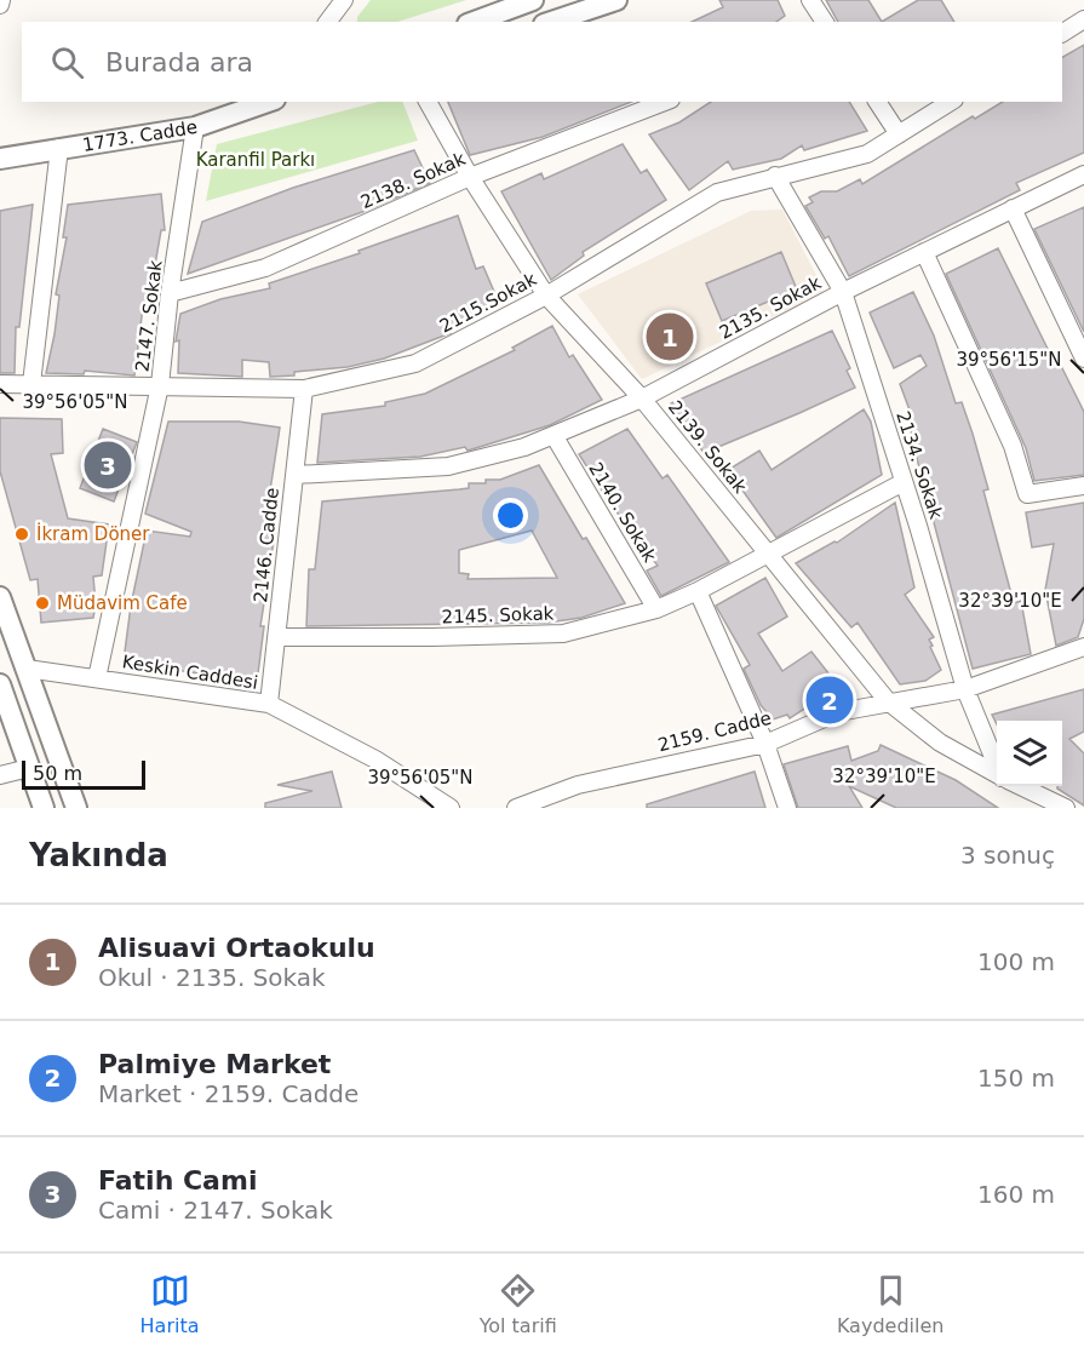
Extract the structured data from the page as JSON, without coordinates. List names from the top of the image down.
{
  "streets": {
    "street": [
      "1773. Cadde",
      "2138. Sokak",
      "2115.Sokak",
      "2135. Sokak",
      "2147. Sokak",
      "2139. Sokak",
      "2134. Sokak",
      "2140. Sokak",
      "2146. Cadde",
      "2145. Sokak",
      "Keskin Caddesi",
      "2159. Cadde"
    ]
  },
  "crossings": [
    ["1773. Cadde", "2147. Sokak"],
    ["2138. Sokak", "2147. Sokak"],
    ["2138. Sokak", "2139. Sokak"],
    ["2115.Sokak", "2147. Sokak"],
    ["2115.Sokak", "2139. Sokak"],
    ["2115.Sokak", "2134. Sokak"],
    ["2115.Sokak", "2146. Cadde"],
    ["2135. Sokak", "2139. Sokak"],
    ["2135. Sokak", "2134. Sokak"],
    ["2135. Sokak", "2140. Sokak"],
    ["2135. Sokak", "2146. Cadde"],
    ["2147. Sokak", "Keskin Caddesi"],
    ["2139. Sokak", "2145. Sokak"],
    ["2139. Sokak", "2159. Cadde"],
    ["2134. Sokak", "2145. Sokak"],
    ["2134. Sokak", "2159. Cadde"],
    ["2140. Sokak", "2145. Sokak"],
    ["2146. Cadde", "2145. Sokak"],
    ["2146. Cadde", "Keskin Caddesi"]
  ],
  "parks": ["Karanfil Parkı"],
  "places": ["İkram Döner", "Müdavim Cafe"],
  "scale_bar": "50 m",
  "page": {
    "search": "Burada ara",
    "pins": ["1", "3", "2"],
    "scale": "50 m",
    "heading": ["Yakında", "3 sonuç"],
    "list": [
      {
        "mark": "1",
        "name": "Alisuavi Ortaokulu",
        "note": "Okul · 2135. Sokak",
        "value": "100 m"
      },
      {
        "mark": "2",
        "name": "Palmiye Market",
        "note": "Market · 2159. Cadde",
        "value": "150 m"
      },
      {
        "mark": "3",
        "name": "Fatih Cami",
        "note": "Cami · 2147. Sokak",
        "value": "160 m"
      }
    ],
    "nav": ["Harita", "Yol tarifi", "Kaydedilen"]
  },
  "coordinates": ["39°56'15\"N", "39°56'05\"N", "32°39'10\"E"]
}
